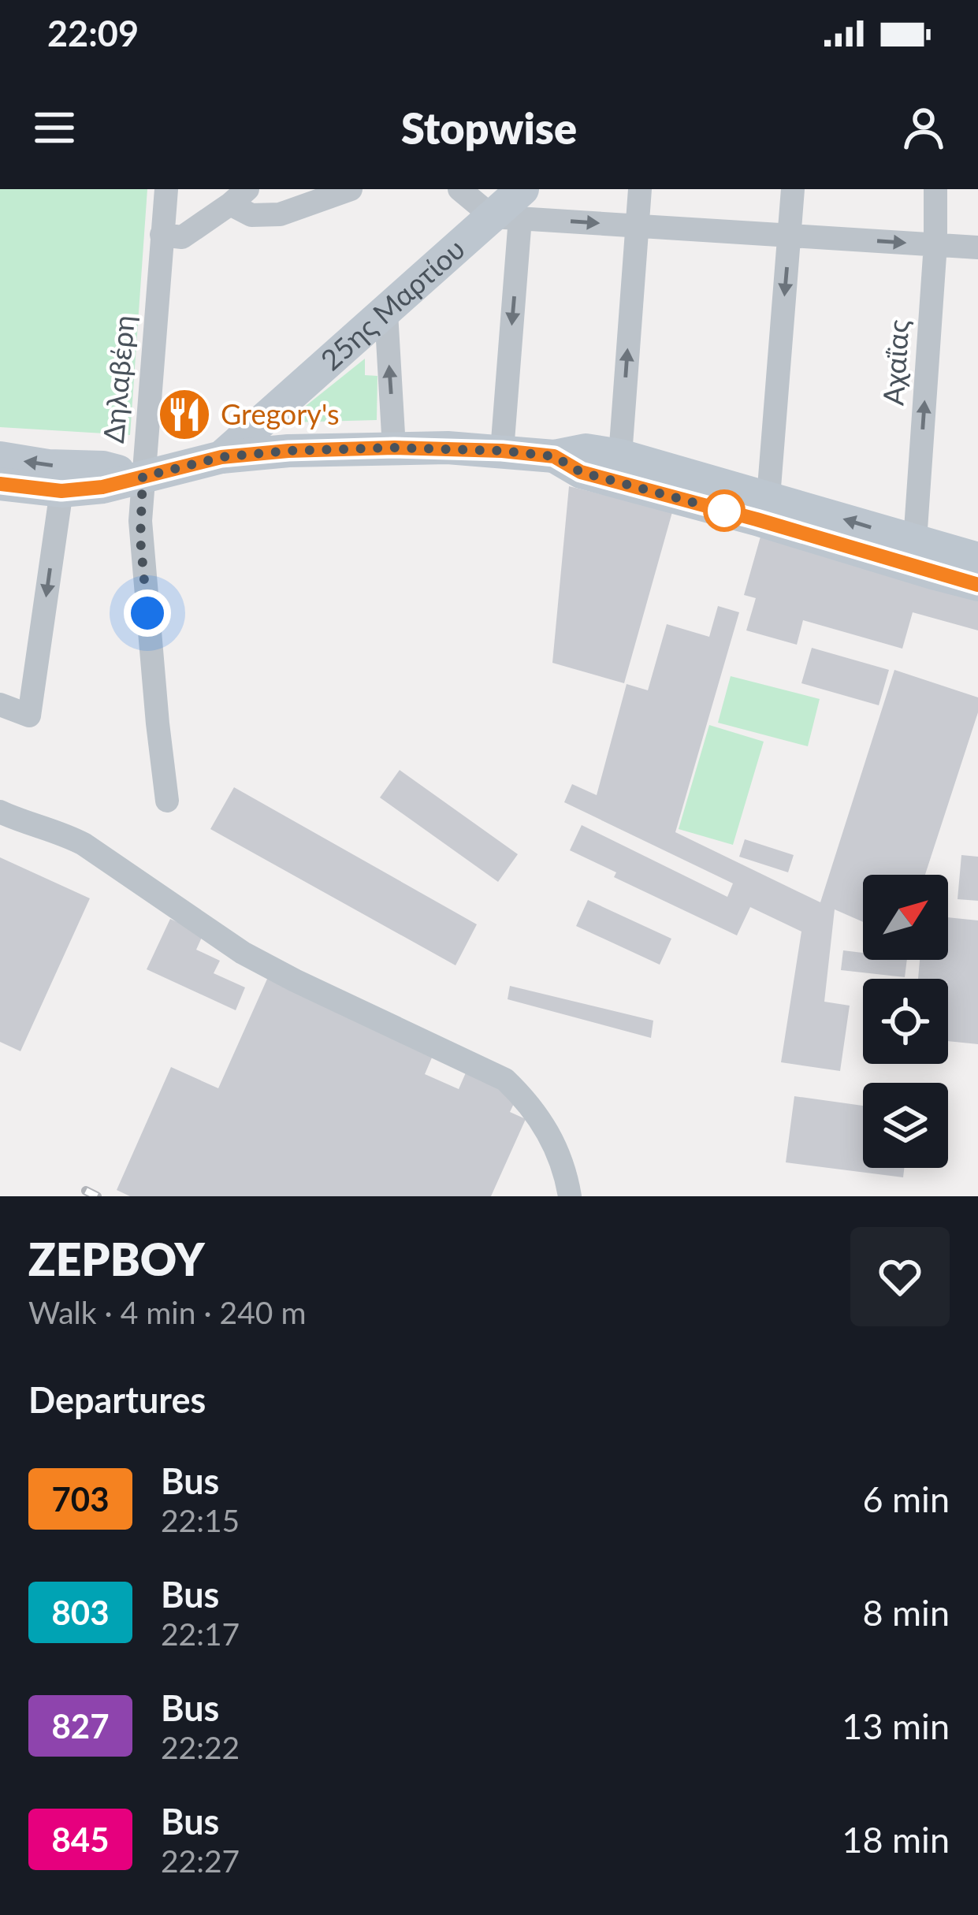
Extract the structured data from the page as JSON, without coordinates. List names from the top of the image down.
{
  "streets": {
    "main road": ["25ης Μαρτίου"],
    "street": ["Αχαΐας", "Δηλαβέρη"]
  },
  "places": {
    "restaurant": ["Gregory's"]
  },
  "lines": ["bus line 703"],
  "north": "top right",
  "page": {
    "status": "22:09",
    "header": "Stopwise",
    "heading": [
      ["ΖΕΡΒΟΥ", "Walk · 4 min · 240 m"],
      "Departures"
    ],
    "list": [
      {
        "mark": "703",
        "name": "Bus",
        "note": "22:15",
        "value": "6 min"
      },
      {
        "mark": "803",
        "name": "Bus",
        "note": "22:17",
        "value": "8 min"
      },
      {
        "mark": "827",
        "name": "Bus",
        "note": "22:22",
        "value": "13 min"
      },
      {
        "mark": "845",
        "name": "Bus",
        "note": "22:27",
        "value": "18 min"
      }
    ]
  }
}
